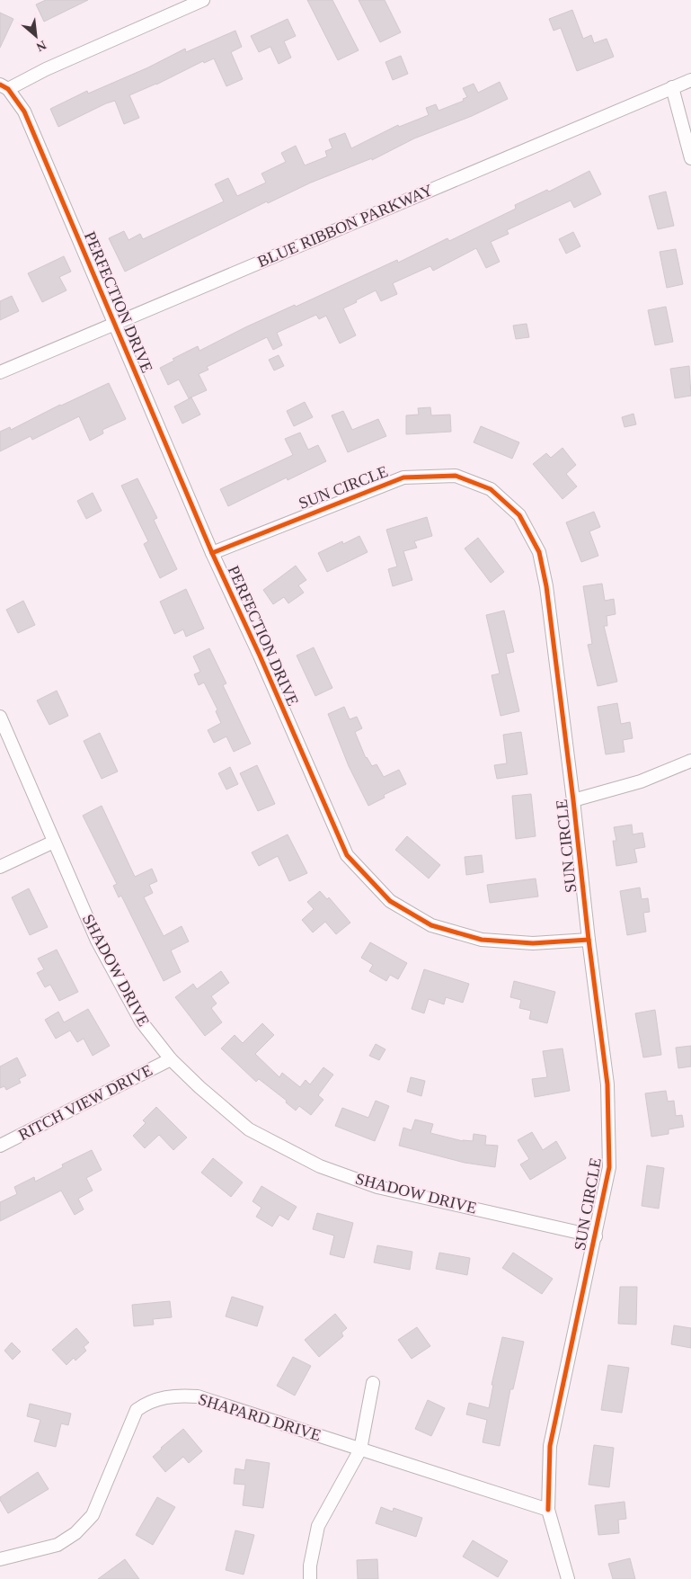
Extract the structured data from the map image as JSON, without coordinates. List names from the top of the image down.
{
  "streets": {
    "street": [
      "BLUE RIBBON PARKWAY",
      "PERFECTION DRIVE",
      "SUN CIRCLE",
      "SHADOW DRIVE",
      "RITCH VIEW DRIVE",
      "SHAPARD DRIVE"
    ]
  },
  "crossings": [
    ["BLUE RIBBON PARKWAY", "PERFECTION DRIVE"],
    ["PERFECTION DRIVE", "SUN CIRCLE"],
    ["SUN CIRCLE", "SHADOW DRIVE"],
    ["SHADOW DRIVE", "RITCH VIEW DRIVE"]
  ],
  "north": "bottom right"
}
